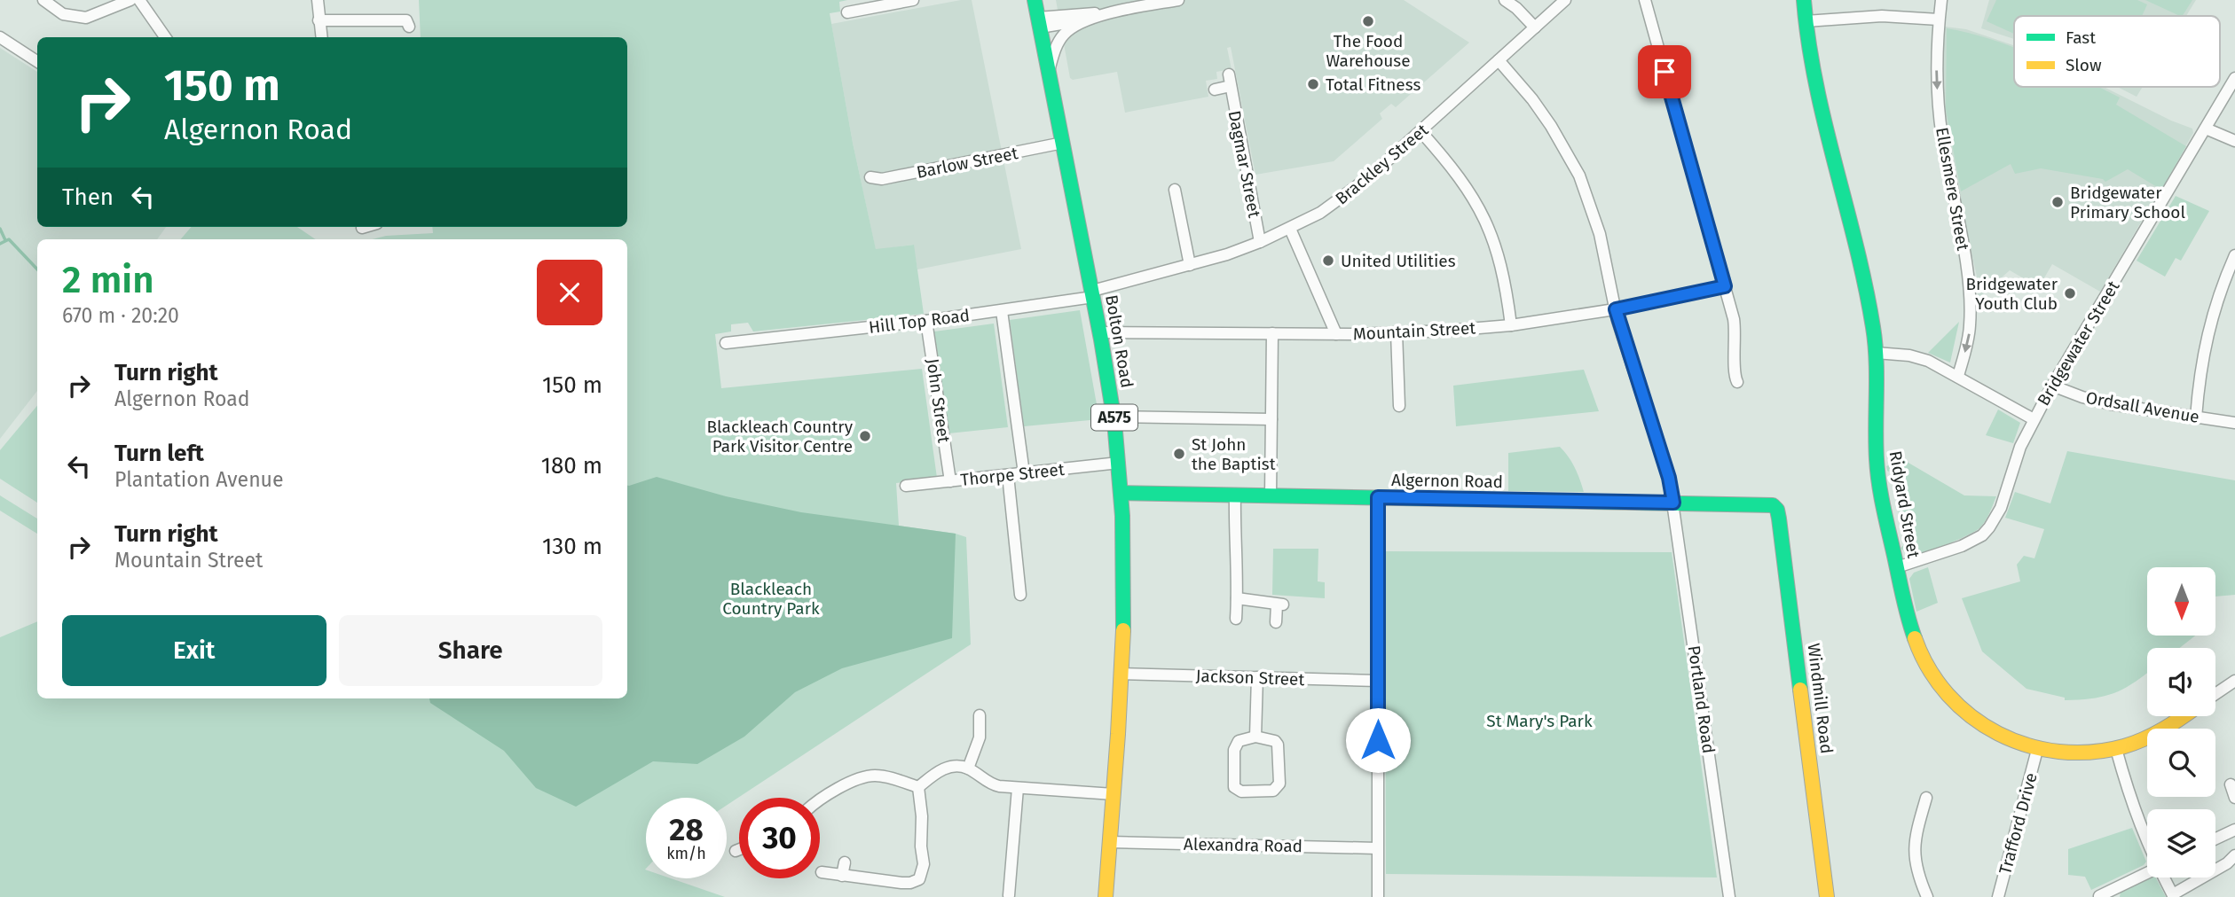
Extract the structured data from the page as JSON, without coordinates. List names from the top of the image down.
{
  "streets": {
    "street": [
      "Barlow Street",
      "Dagmar Street",
      "Brackley Street",
      "Ellesmere Street",
      "Hill Top Road",
      "Mountain Street",
      "Bolton Road",
      "Bridgewater Street",
      "John Street",
      "Ordsall Avenue",
      "A575",
      "Thorpe Street",
      "Algernon Road",
      "Ridyard Street",
      "Jackson Street",
      "Windmill Road",
      "Portland Road",
      "Trafford Drive",
      "Alexandra Road"
    ]
  },
  "crossings": [
    ["Barlow Street", "Bolton Road"],
    ["Dagmar Street", "Brackley Street"],
    ["Brackley Street", "Hill Top Road"],
    ["Brackley Street", "Bolton Road"],
    ["Brackley Street", "Portland Road"],
    ["Hill Top Road", "Bolton Road"],
    ["Hill Top Road", "John Street"],
    ["Mountain Street", "Bolton Road"],
    ["Mountain Street", "Portland Road"],
    ["Bolton Road", "A575"],
    ["Bolton Road", "Thorpe Street"],
    ["Bolton Road", "Algernon Road"],
    ["Bolton Road", "Jackson Street"],
    ["Bolton Road", "Alexandra Road"],
    ["Bridgewater Street", "Ordsall Avenue"],
    ["Bridgewater Street", "Ridyard Street"],
    ["John Street", "Thorpe Street"],
    ["A575", "Alexandra Road"],
    ["Algernon Road", "Windmill Road"],
    ["Algernon Road", "Portland Road"],
    ["Ridyard Street", "Trafford Drive"]
  ],
  "one_way": ["Ellesmere Street"],
  "parks": ["Blackleach Country Park", "St Mary's Park"],
  "places": [
    "The Food Warehouse",
    "Total Fitness",
    "Bridgewater Primary School",
    "United Utilities",
    "Bridgewater Youth Club",
    "Blackleach Country Park Visitor Centre",
    "St John the Baptist"
  ],
  "legend": ["Fast", "Slow"],
  "north": "bottom",
  "page": {
    "turn": ["150 m", "Algernon Road"],
    "then": "Then",
    "heading": ["2 min", "670 m · 20:20"],
    "list": [
      {
        "name": "Turn right",
        "note": "Algernon Road",
        "value": "150 m"
      },
      {
        "name": "Turn left",
        "note": "Plantation Avenue",
        "value": "180 m"
      },
      {
        "name": "Turn right",
        "note": "Mountain Street",
        "value": "130 m"
      }
    ],
    "buttons": ["Exit", "Share"],
    "speed": "28 km/h",
    "limit": "30"
  }
}
